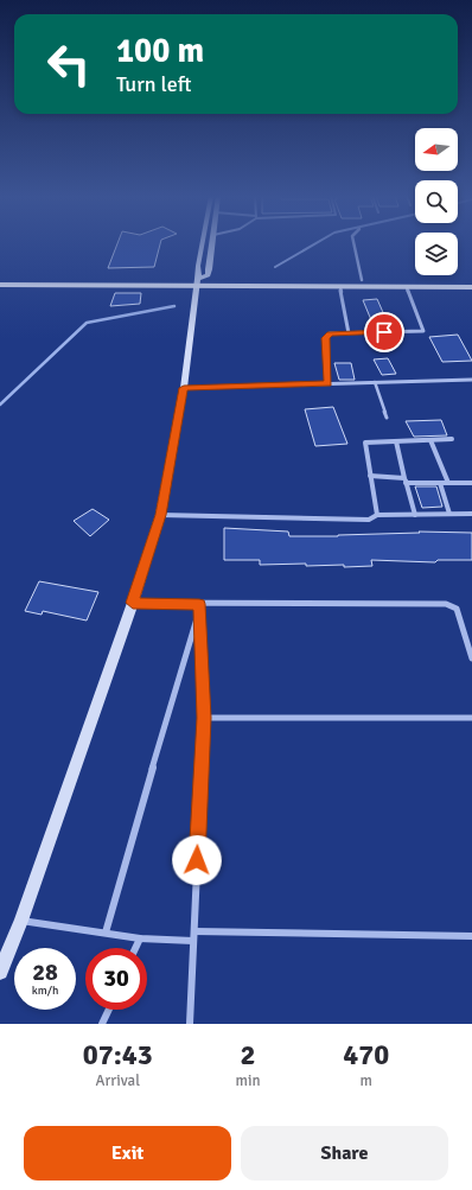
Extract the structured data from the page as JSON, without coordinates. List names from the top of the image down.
{
  "north": "left",
  "page": {
    "turn": ["100 m", "Turn left"],
    "speed": "28 km/h",
    "limit": "30",
    "eta": [
      "07:43",
      "Arrival",
      "2",
      "min",
      "470",
      "m"
    ],
    "buttons": ["Exit", "Share"]
  }
}
